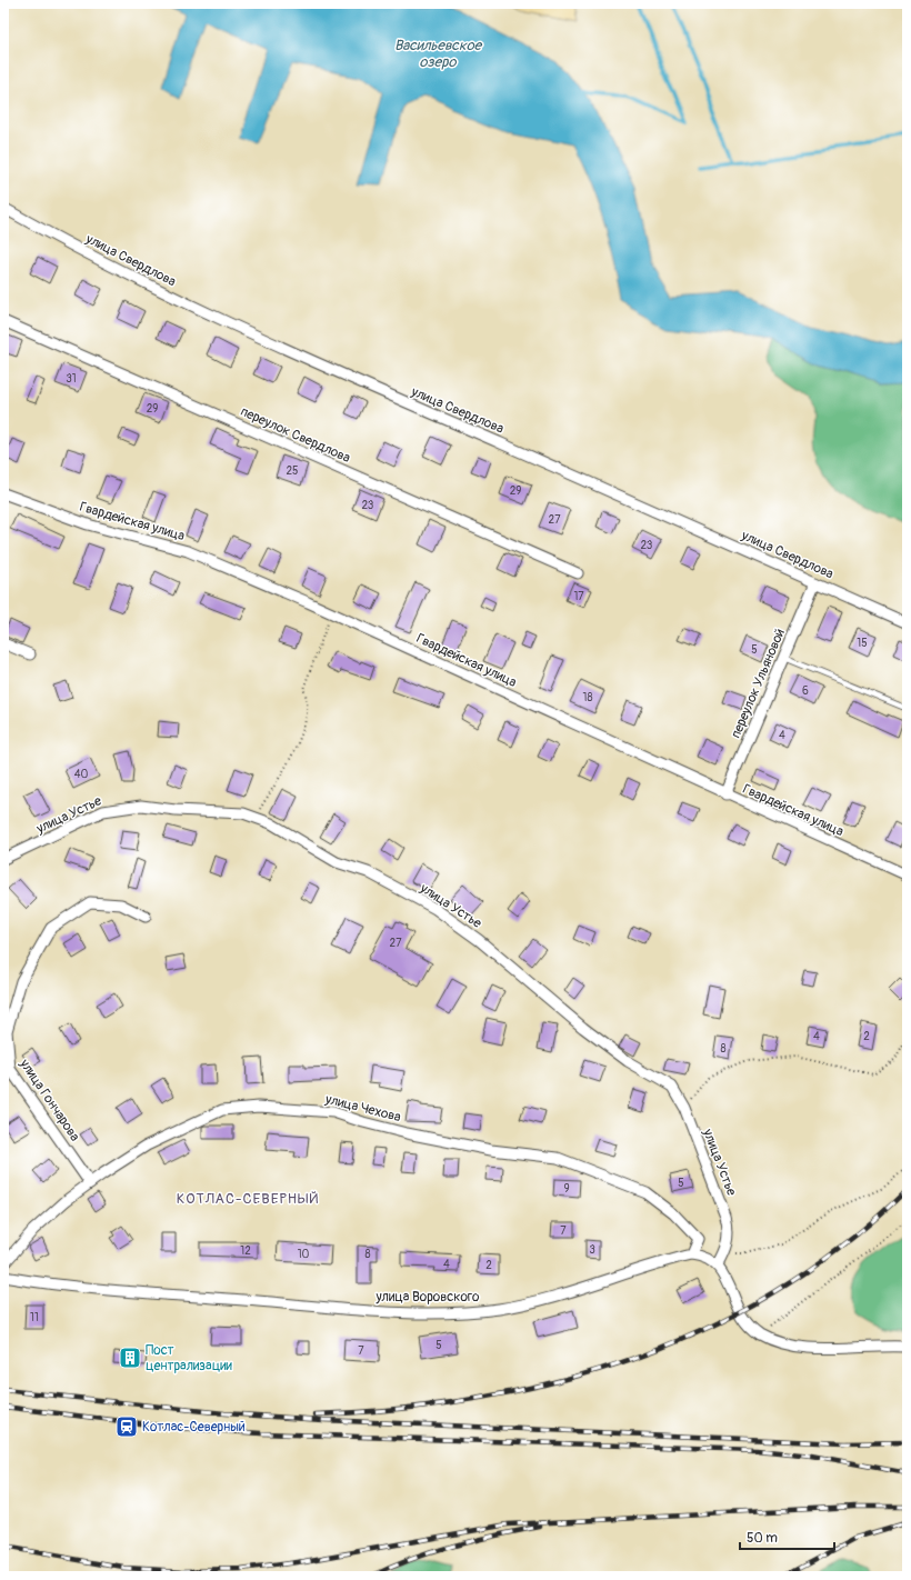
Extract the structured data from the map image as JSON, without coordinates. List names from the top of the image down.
{
  "streets": {
    "street": [
      "улица Свердлова",
      "переулок Свердлова",
      "Гвардейская улица",
      "переулок Ульяновой",
      "улица Устье",
      "улица Гончарова",
      "улица Чехова",
      "улица Воровского"
    ]
  },
  "crossings": [
    ["улица Свердлова", "переулок Ульяновой"],
    ["Гвардейская улица", "переулок Ульяновой"],
    ["улица Гончарова", "улица Чехова"],
    ["улица Чехова", "улица Воровского"]
  ],
  "districts": ["КОТЛАС-СЕВЕРНЫЙ"],
  "water": ["Васильевское озеро"],
  "places": {
    "building": ["Пост централизации"],
    "station": ["Котлас-Северный"]
  },
  "house_numbers": [
    "31",
    "29",
    "25",
    "29",
    "23",
    "27",
    "23",
    "17",
    "15",
    "5",
    "6",
    "18",
    "4",
    "40",
    "27",
    "4",
    "2",
    "8",
    "5",
    "9",
    "7",
    "3",
    "12",
    "10",
    "8",
    "4",
    "2",
    "11",
    "5",
    "7"
  ],
  "scale_bar": "50 m"
}
